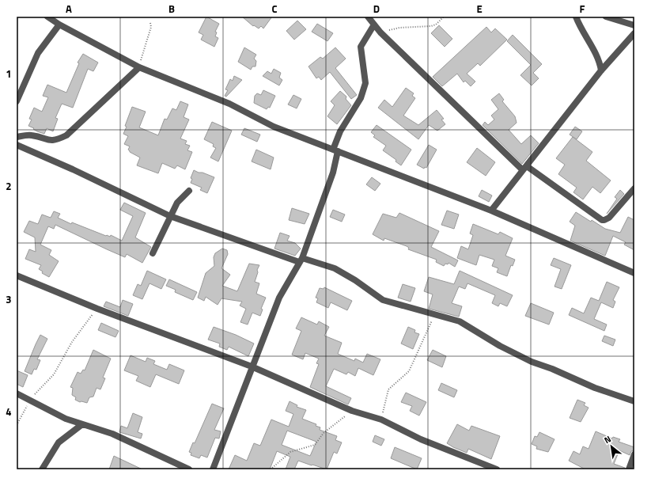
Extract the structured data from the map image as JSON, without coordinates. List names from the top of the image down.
{
  "north": "top left",
  "grid": {
    "columns": [
      "A",
      "B",
      "C",
      "D",
      "E",
      "F"
    ],
    "rows": [
      "1",
      "2",
      "3",
      "4"
    ]
  }
}
